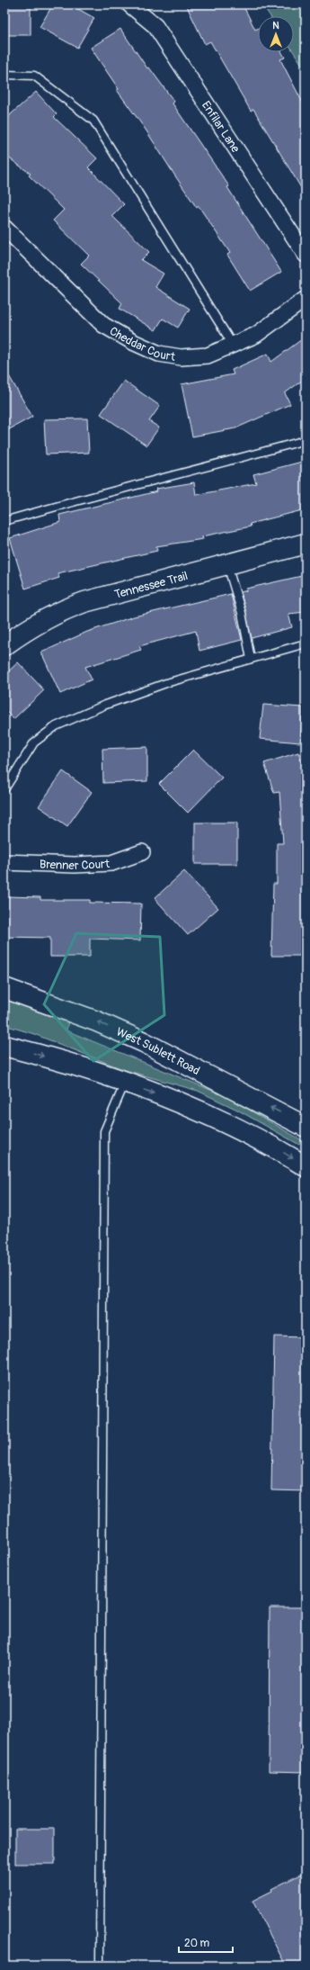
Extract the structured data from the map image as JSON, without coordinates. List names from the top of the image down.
{
  "streets": {
    "main road": ["Tennessee Trail", "West Sublett Road"],
    "street": ["Enfilar Lane", "Cheddar Court", "Brenner Court"]
  },
  "scale_bar": "20 m",
  "north": "top"
}
